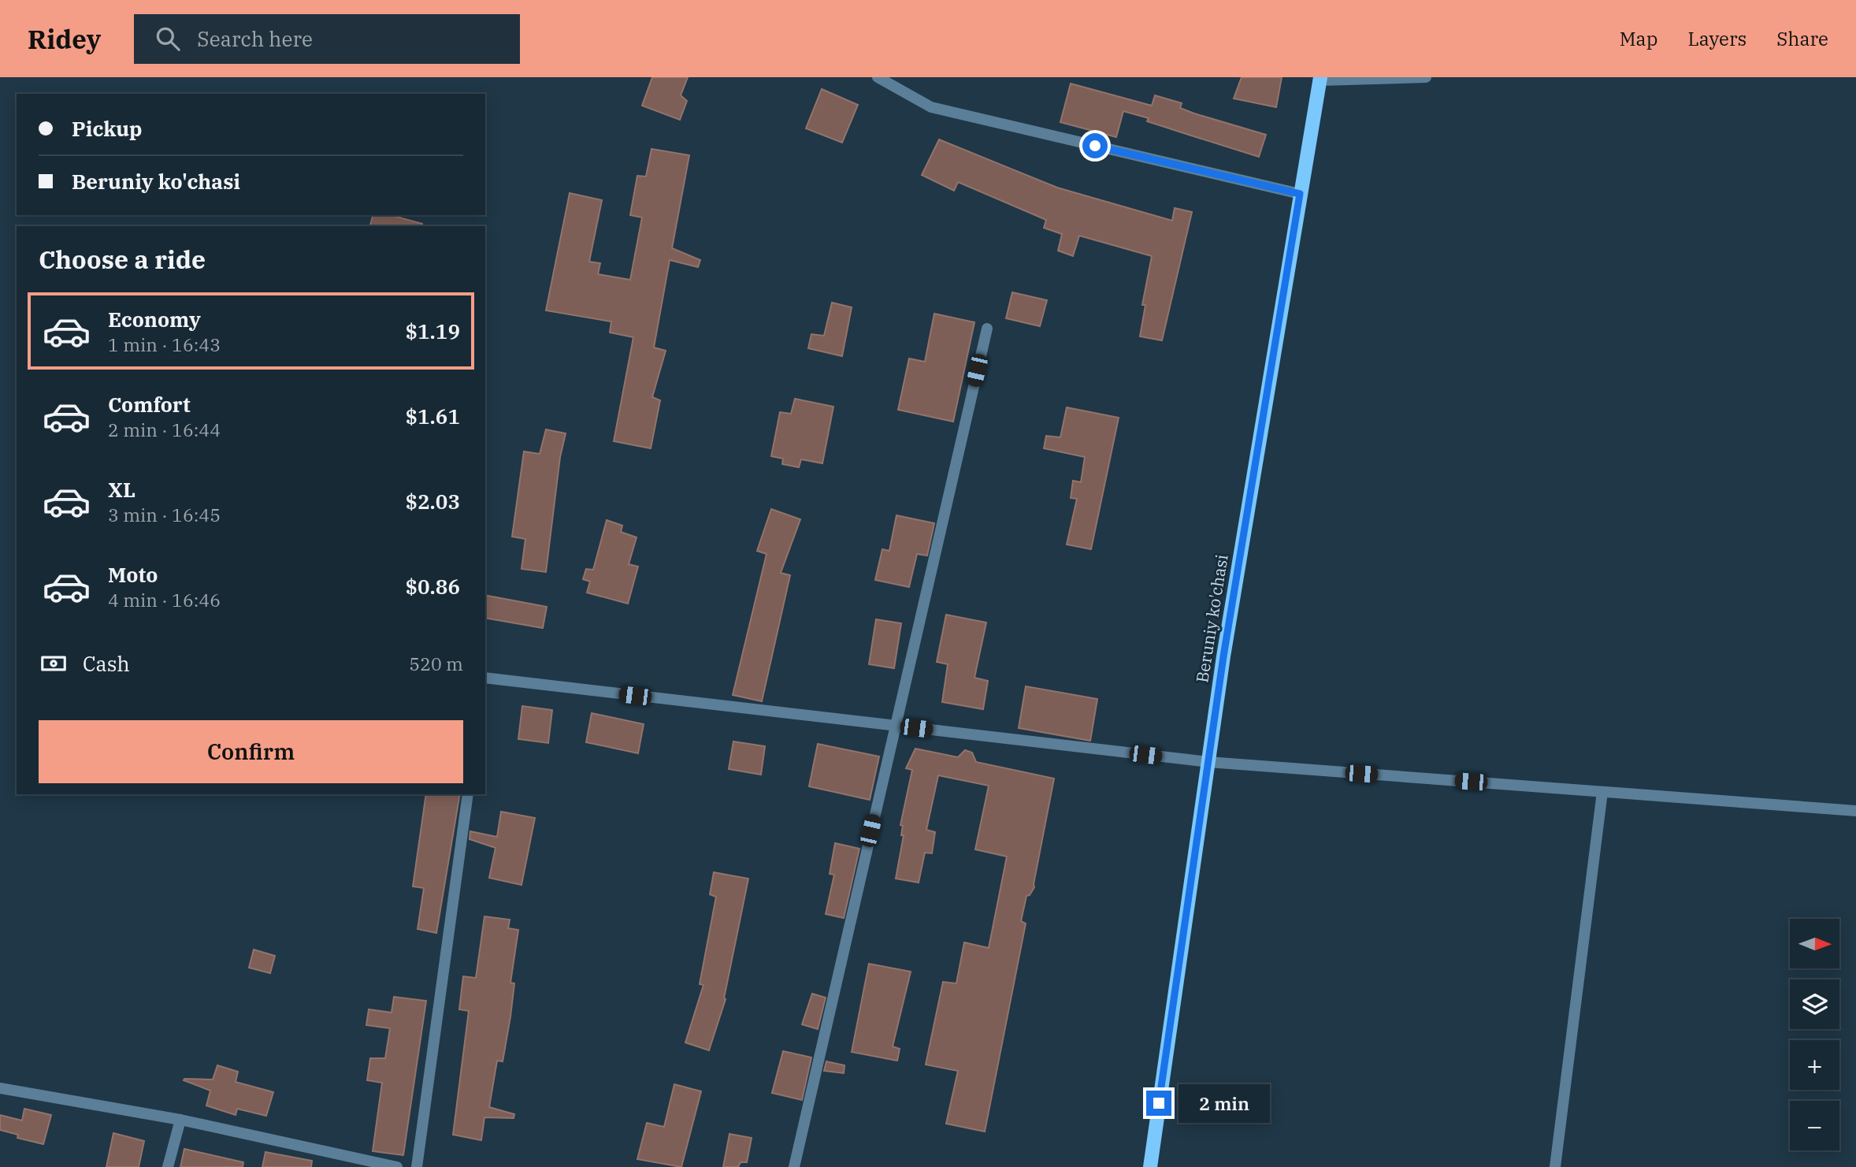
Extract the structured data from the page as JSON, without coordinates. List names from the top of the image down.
{
  "streets": {
    "main road": ["Beruniy ko'chasi"]
  },
  "north": "right",
  "page": {
    "header": "Ridey",
    "search": "Search here",
    "nav": ["Map", "Layers", "Share"],
    "banner": ["Pickup", "Beruniy ko'chasi"],
    "heading": "Choose a ride",
    "list": [
      {
        "name": "Economy",
        "note": "1 min · 16:43",
        "value": "$1.19"
      },
      {
        "name": "Comfort",
        "note": "2 min · 16:44",
        "value": "$1.61"
      },
      {
        "name": "XL",
        "note": "3 min · 16:45",
        "value": "$2.03"
      },
      {
        "name": "Moto",
        "note": "4 min · 16:46",
        "value": "$0.86"
      }
    ],
    "pay": ["Cash", "520 m"],
    "buttons": "Confirm",
    "map_buttons": ["+", "−"],
    "bubble": "2 min"
  }
}
